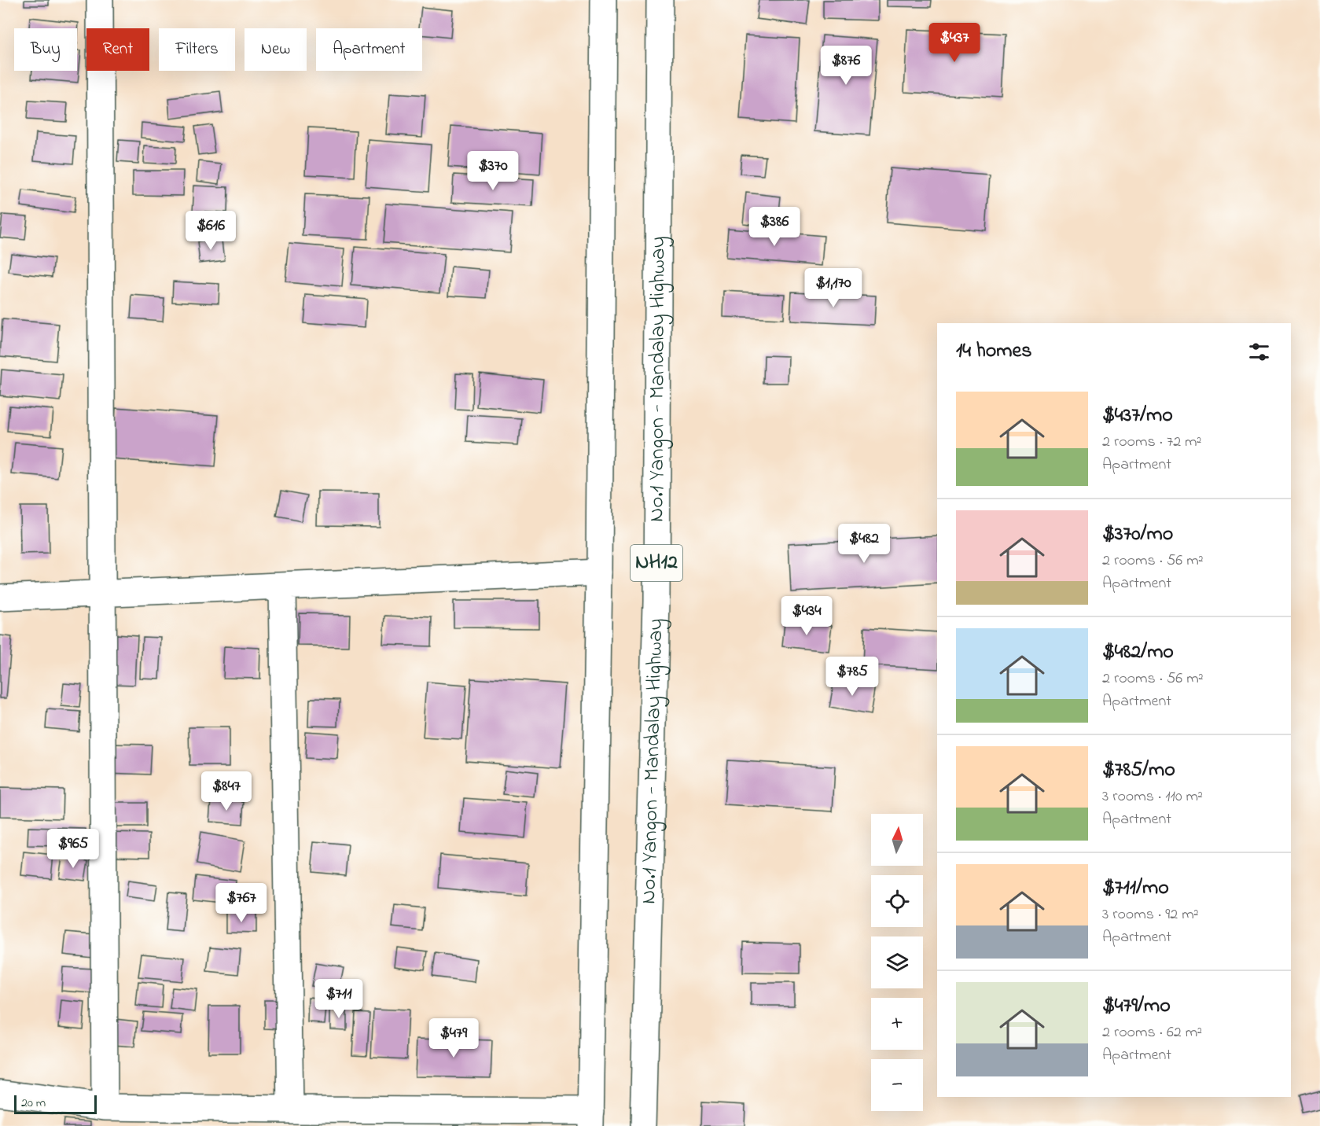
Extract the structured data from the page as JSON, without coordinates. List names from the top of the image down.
{
  "streets": {
    "main road": ["No.1 Yangon - Mandalay Highway", "NH12"]
  },
  "scale_bar": "20 m",
  "north": "top",
  "page": {
    "price": [
      "$437",
      "$876",
      "$370",
      "$386",
      "$616",
      "$1,170",
      "$482",
      "$434",
      "$785",
      "$847",
      "$965",
      "$767",
      "$711",
      "$479"
    ],
    "chip": [
      "Buy",
      "Rent",
      "Filters",
      "New",
      "Apartment"
    ],
    "heading": "14 homes",
    "list": [
      {
        "name": "$437/mo",
        "note": "2 rooms · 72 m² · Apartment"
      },
      {
        "name": "$370/mo",
        "note": "2 rooms · 56 m² · Apartment"
      },
      {
        "name": "$482/mo",
        "note": "2 rooms · 56 m² · Apartment"
      },
      {
        "name": "$785/mo",
        "note": "3 rooms · 110 m² · Apartment"
      },
      {
        "name": "$711/mo",
        "note": "3 rooms · 92 m² · Apartment"
      },
      {
        "name": "$479/mo",
        "note": "2 rooms · 62 m² · Apartment"
      }
    ],
    "map_buttons": ["+", "−"],
    "scale": "20 m"
  }
}
